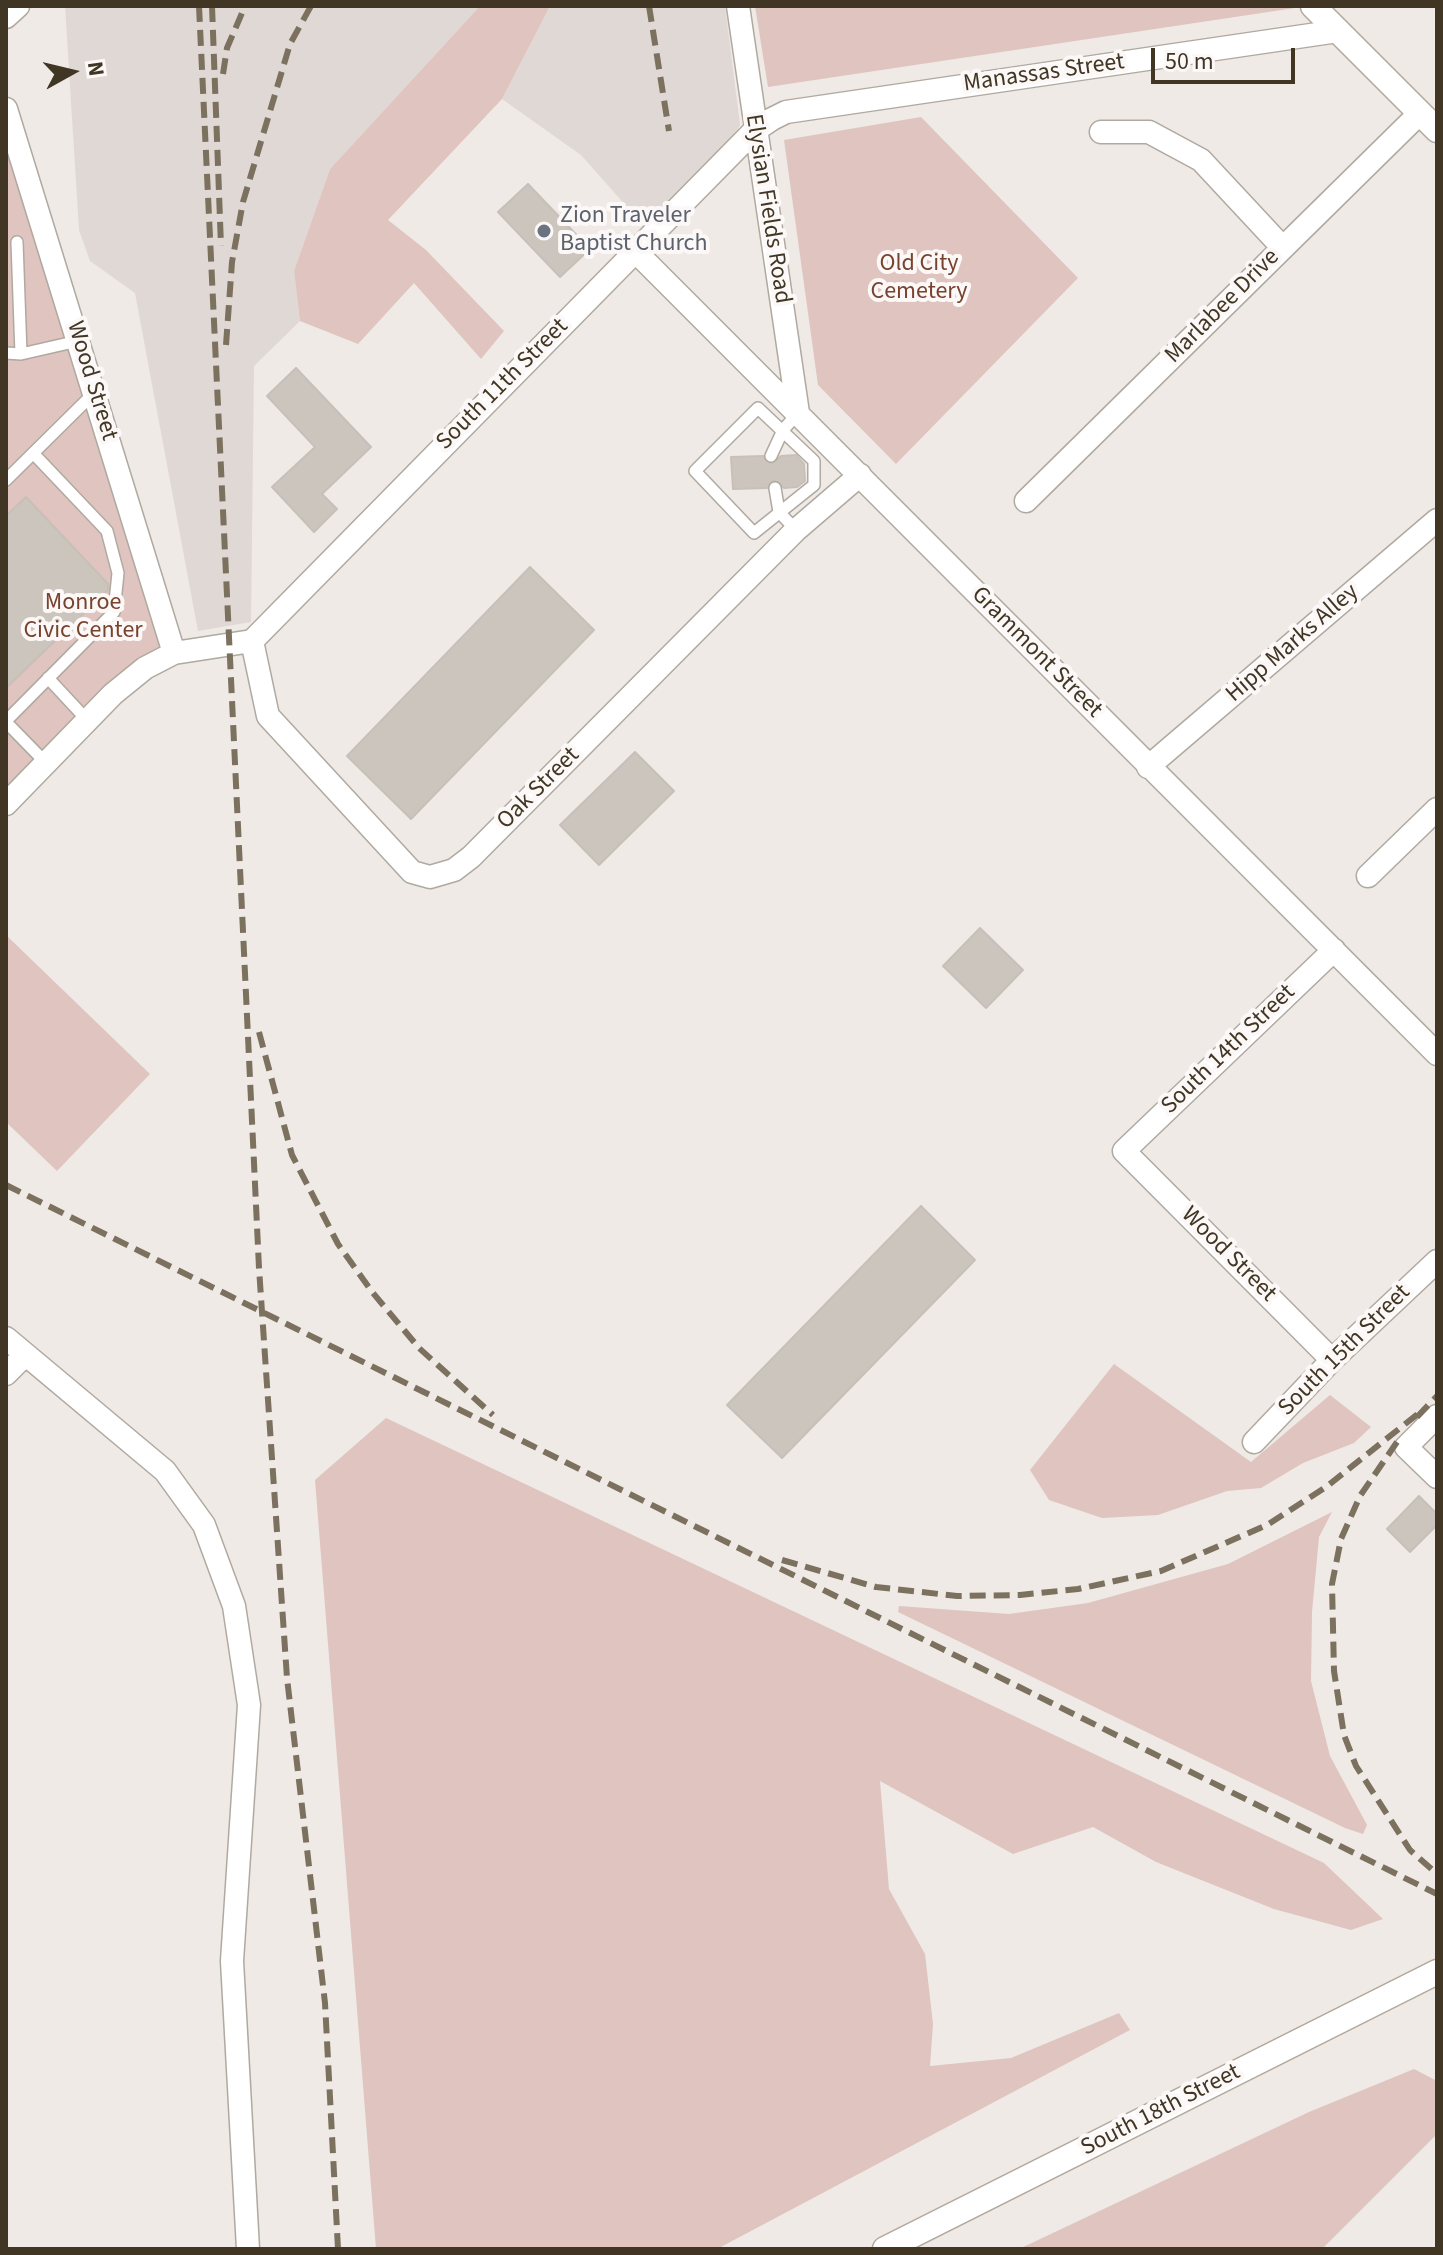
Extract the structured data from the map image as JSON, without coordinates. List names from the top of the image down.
{
  "streets": {
    "main road": ["South 18th Street"],
    "street": [
      "Manassas Street",
      "Elysian Fields Road",
      "Marlabee Drive",
      "Wood Street",
      "South 11th Street",
      "Hipp Marks Alley",
      "Grammont Street",
      "Oak Street",
      "South 14th Street",
      "South 15th Street"
    ]
  },
  "crossings": [
    ["Manassas Street", "Elysian Fields Road"],
    ["Manassas Street", "South 11th Street"],
    ["Elysian Fields Road", "South 11th Street"],
    ["Elysian Fields Road", "Grammont Street"],
    ["Wood Street", "South 14th Street"],
    ["Wood Street", "South 15th Street"],
    ["South 11th Street", "Grammont Street"],
    ["South 11th Street", "Oak Street"],
    ["Hipp Marks Alley", "Grammont Street"],
    ["Grammont Street", "Oak Street"],
    ["Grammont Street", "South 14th Street"]
  ],
  "parks": ["Old City Cemetery", "Monroe Civic Center"],
  "places": ["Zion Traveler Baptist Church"],
  "scale_bar": "50 m",
  "north": "right"
}
